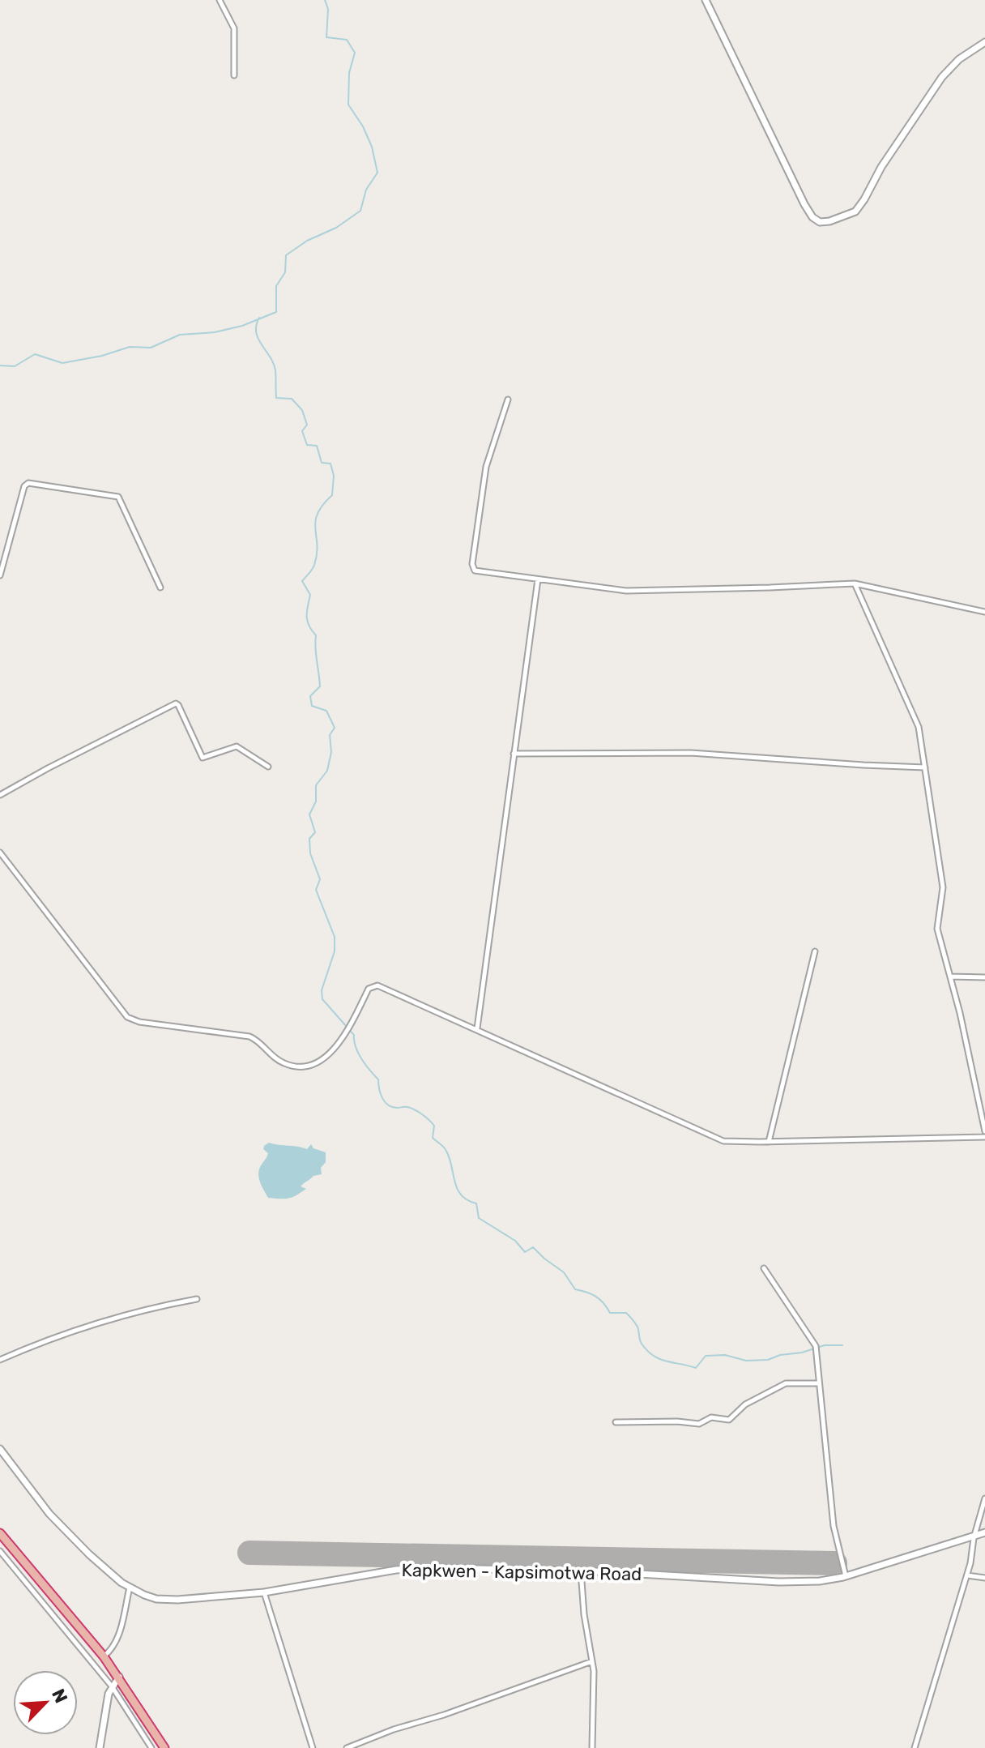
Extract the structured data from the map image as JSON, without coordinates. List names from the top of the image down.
{
  "streets": {
    "street": ["Kapkwen - Kapsimotwa Road"]
  },
  "north": "top right"
}
